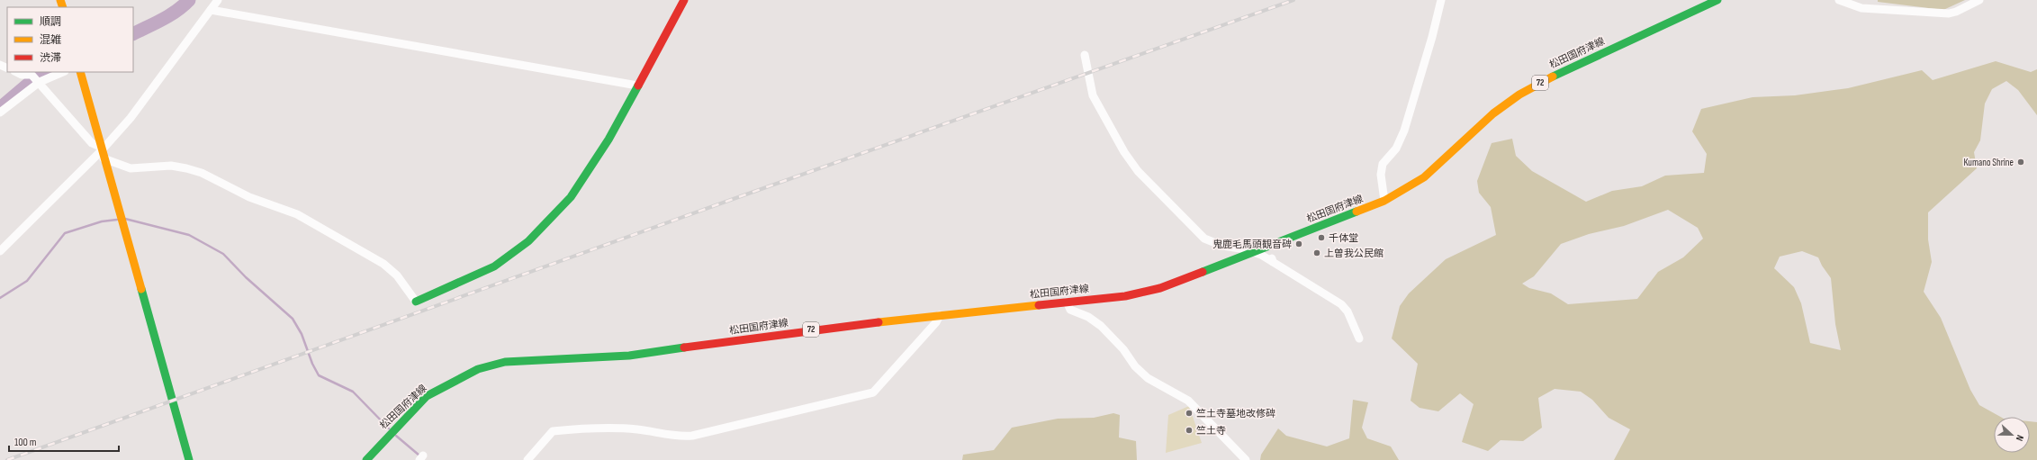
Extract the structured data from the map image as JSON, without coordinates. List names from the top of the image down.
{
  "streets": {
    "main road": ["松田国府津線", "72"]
  },
  "places": [
    "Kumano Shrine",
    "千体堂",
    "鬼鹿毛馬頭観音碑",
    "上曽我公民館",
    "竺土寺墓地改修碑",
    "竺土寺"
  ],
  "legend": ["順調", "混雑", "渋滞"],
  "scale_bar": "100 m",
  "north": "right"
}
